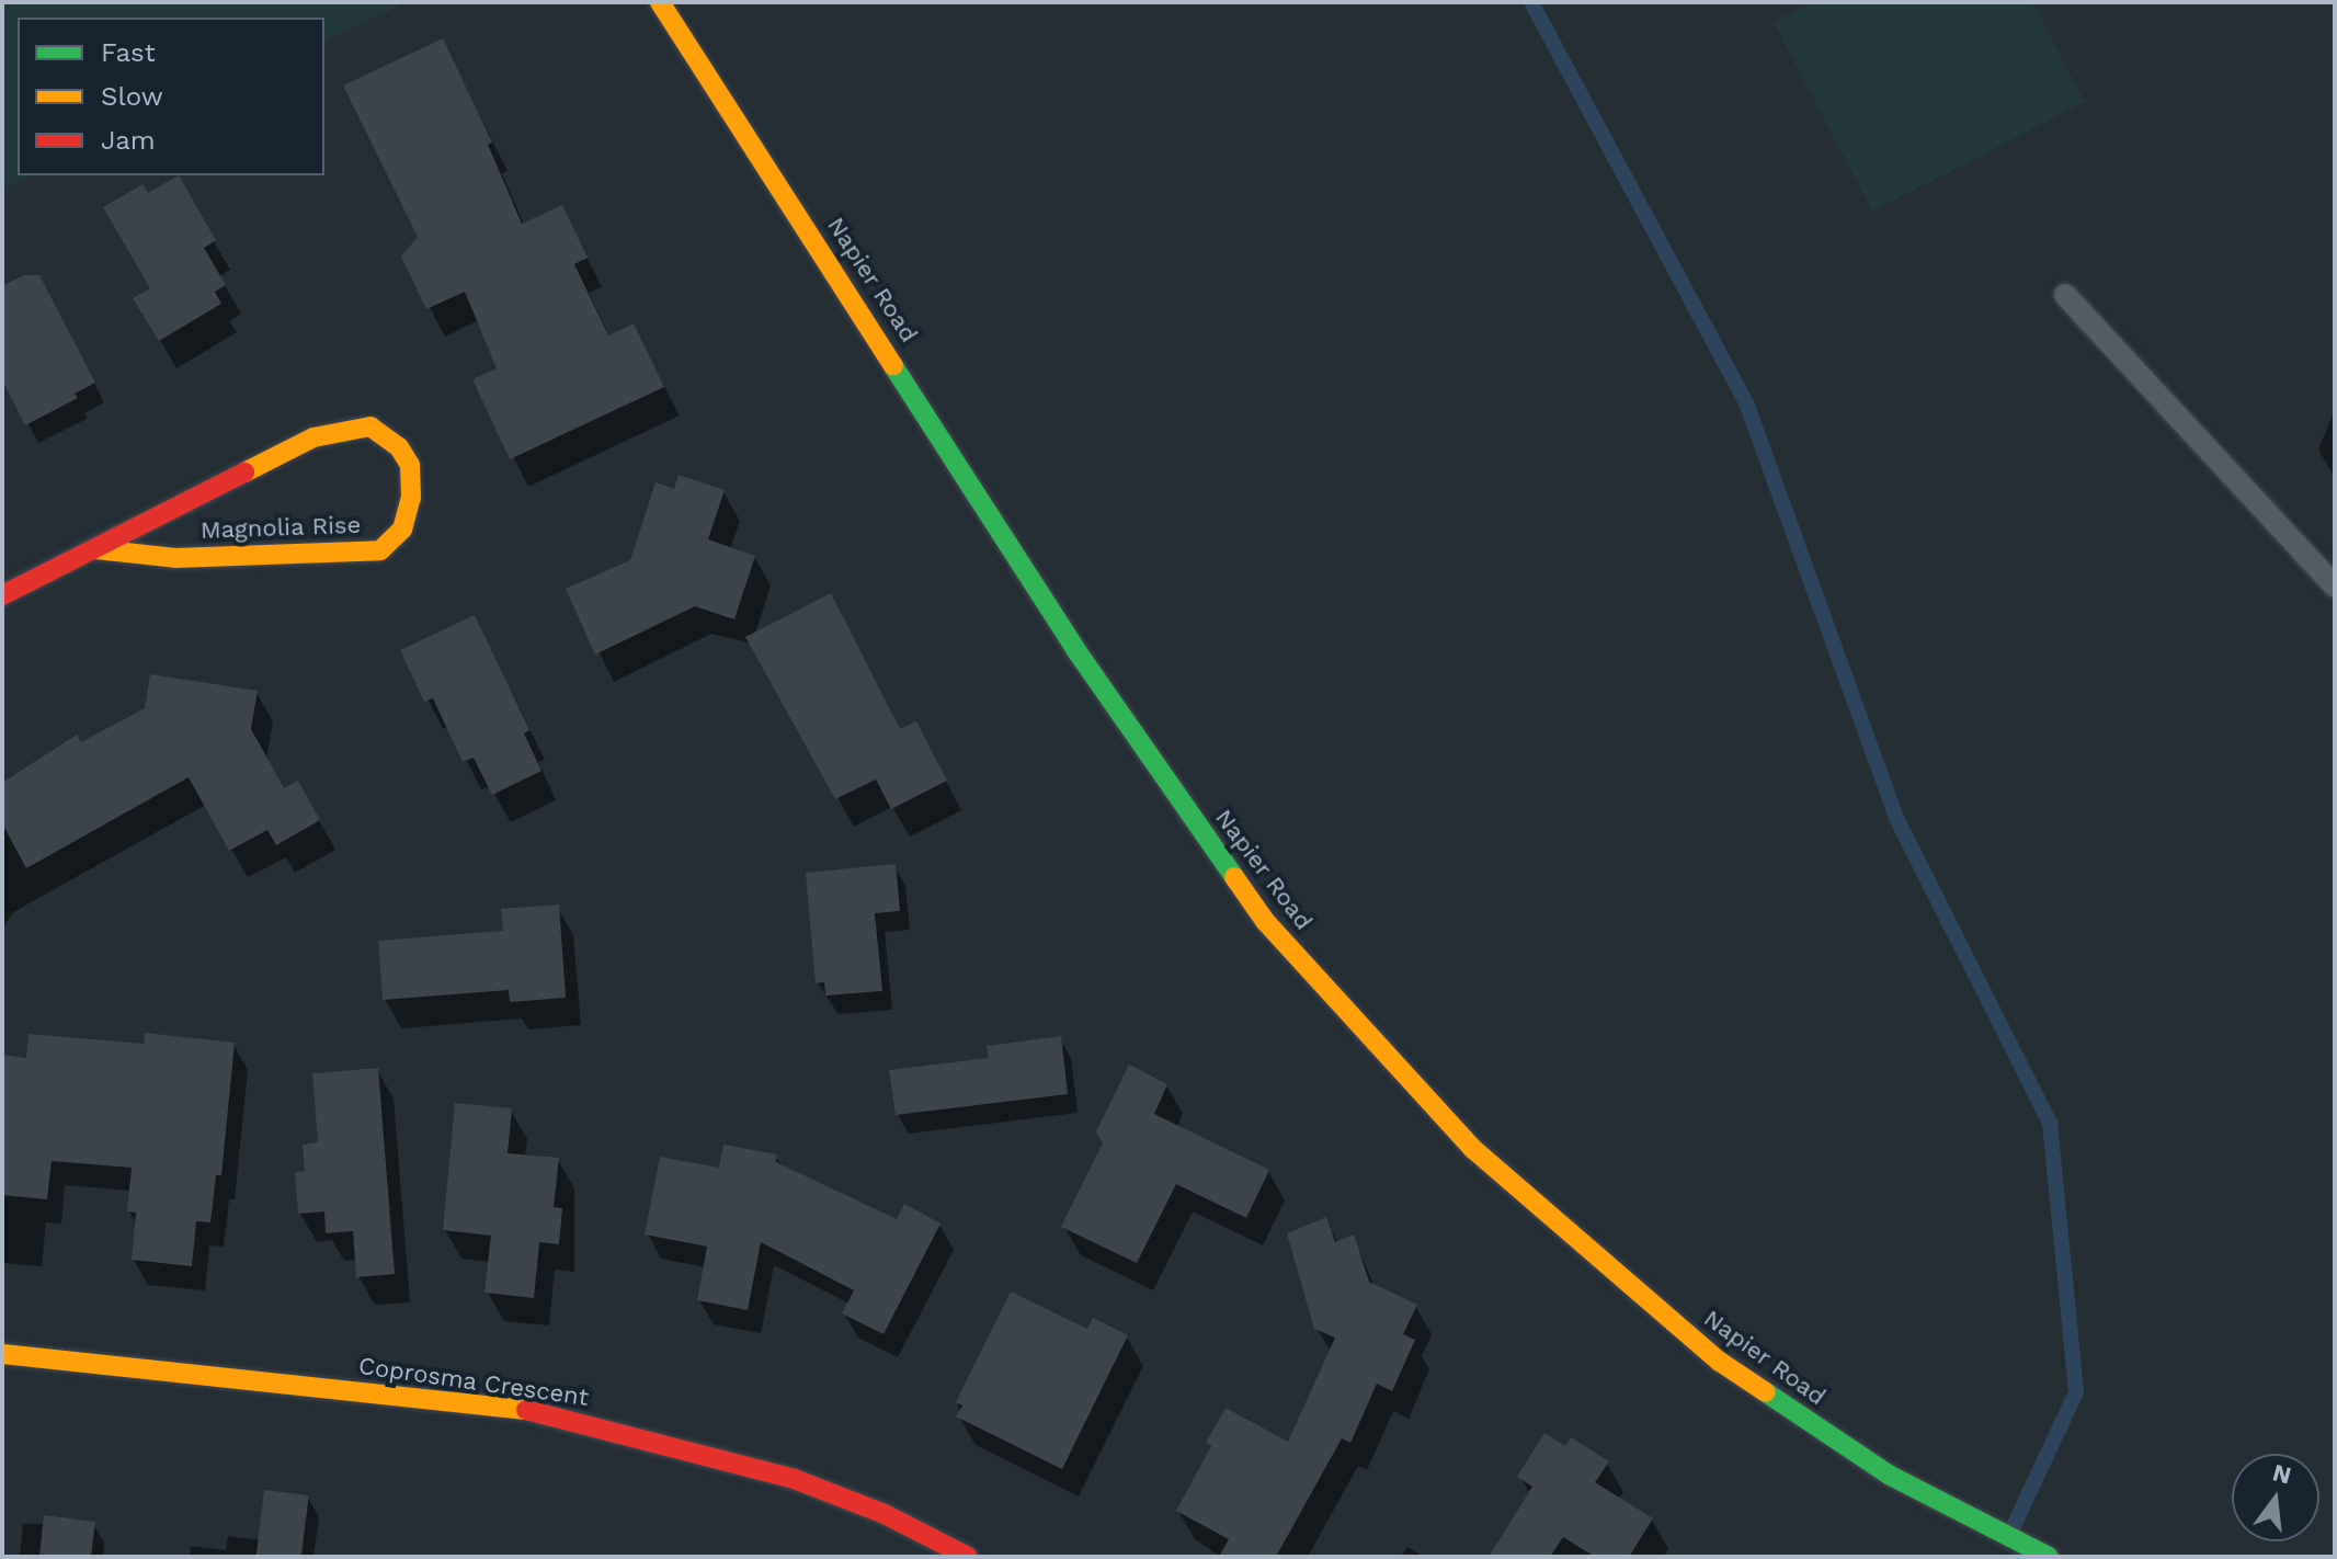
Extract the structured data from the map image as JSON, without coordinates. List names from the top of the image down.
{
  "streets": {
    "main road": ["Napier Road", "Magnolia Rise", "Coprosma Crescent"]
  },
  "legend": ["Fast", "Slow", "Jam"],
  "north": "top"
}
